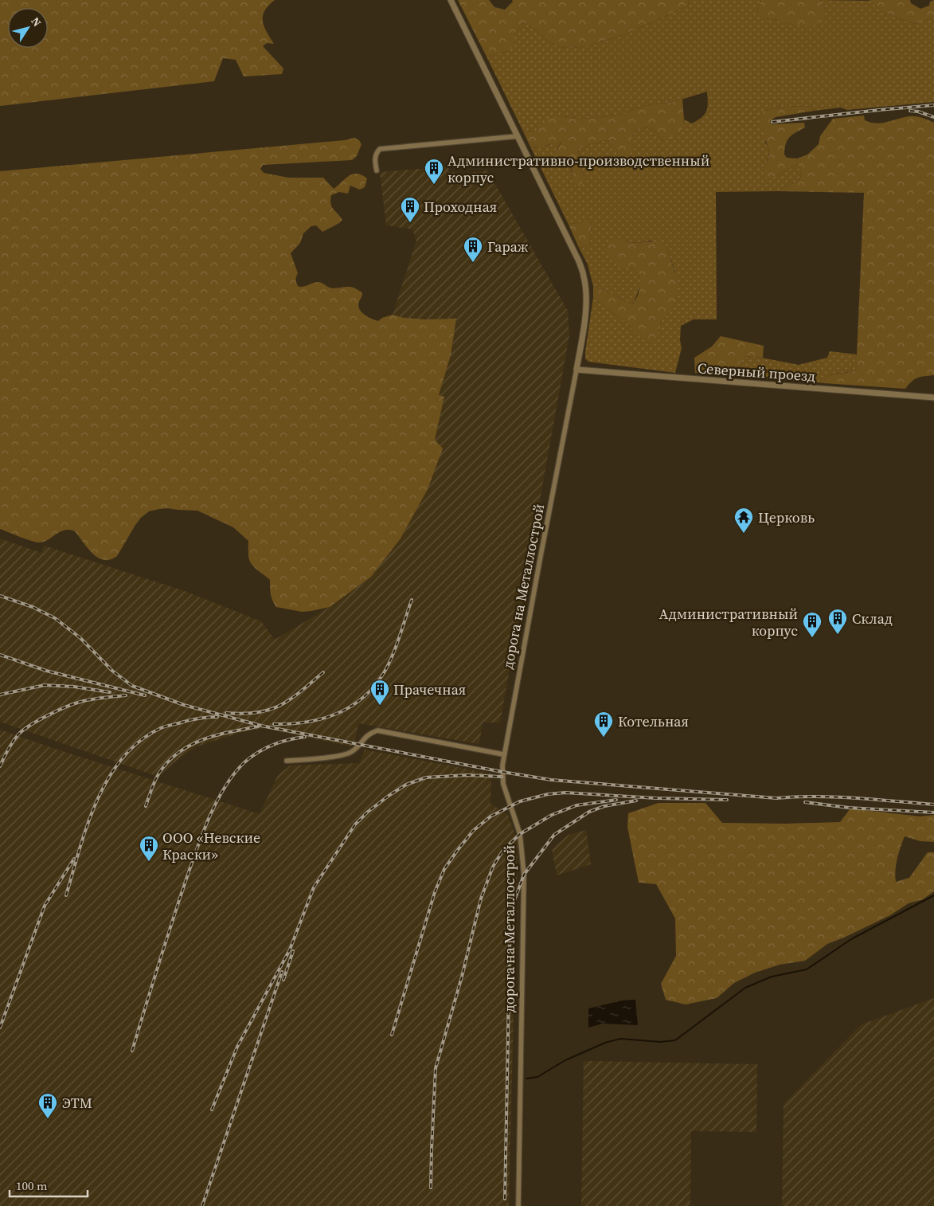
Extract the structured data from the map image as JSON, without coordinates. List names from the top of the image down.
{
  "streets": {
    "street": ["Северный проезд", "дорога на Металлострой"]
  },
  "crossings": [
    ["Северный проезд", "дорога на Металлострой"]
  ],
  "places": {
    "building": [
      "Административно-производственный корпус",
      "Проходная",
      "Гараж",
      "Склад",
      "Административный корпус",
      "Прачечная",
      "Котельная",
      "ООО «Невские Краски»",
      "ЭТМ"
    ],
    "temple": ["Церковь"]
  },
  "scale_bar": "100 m",
  "north": "top right"
}
